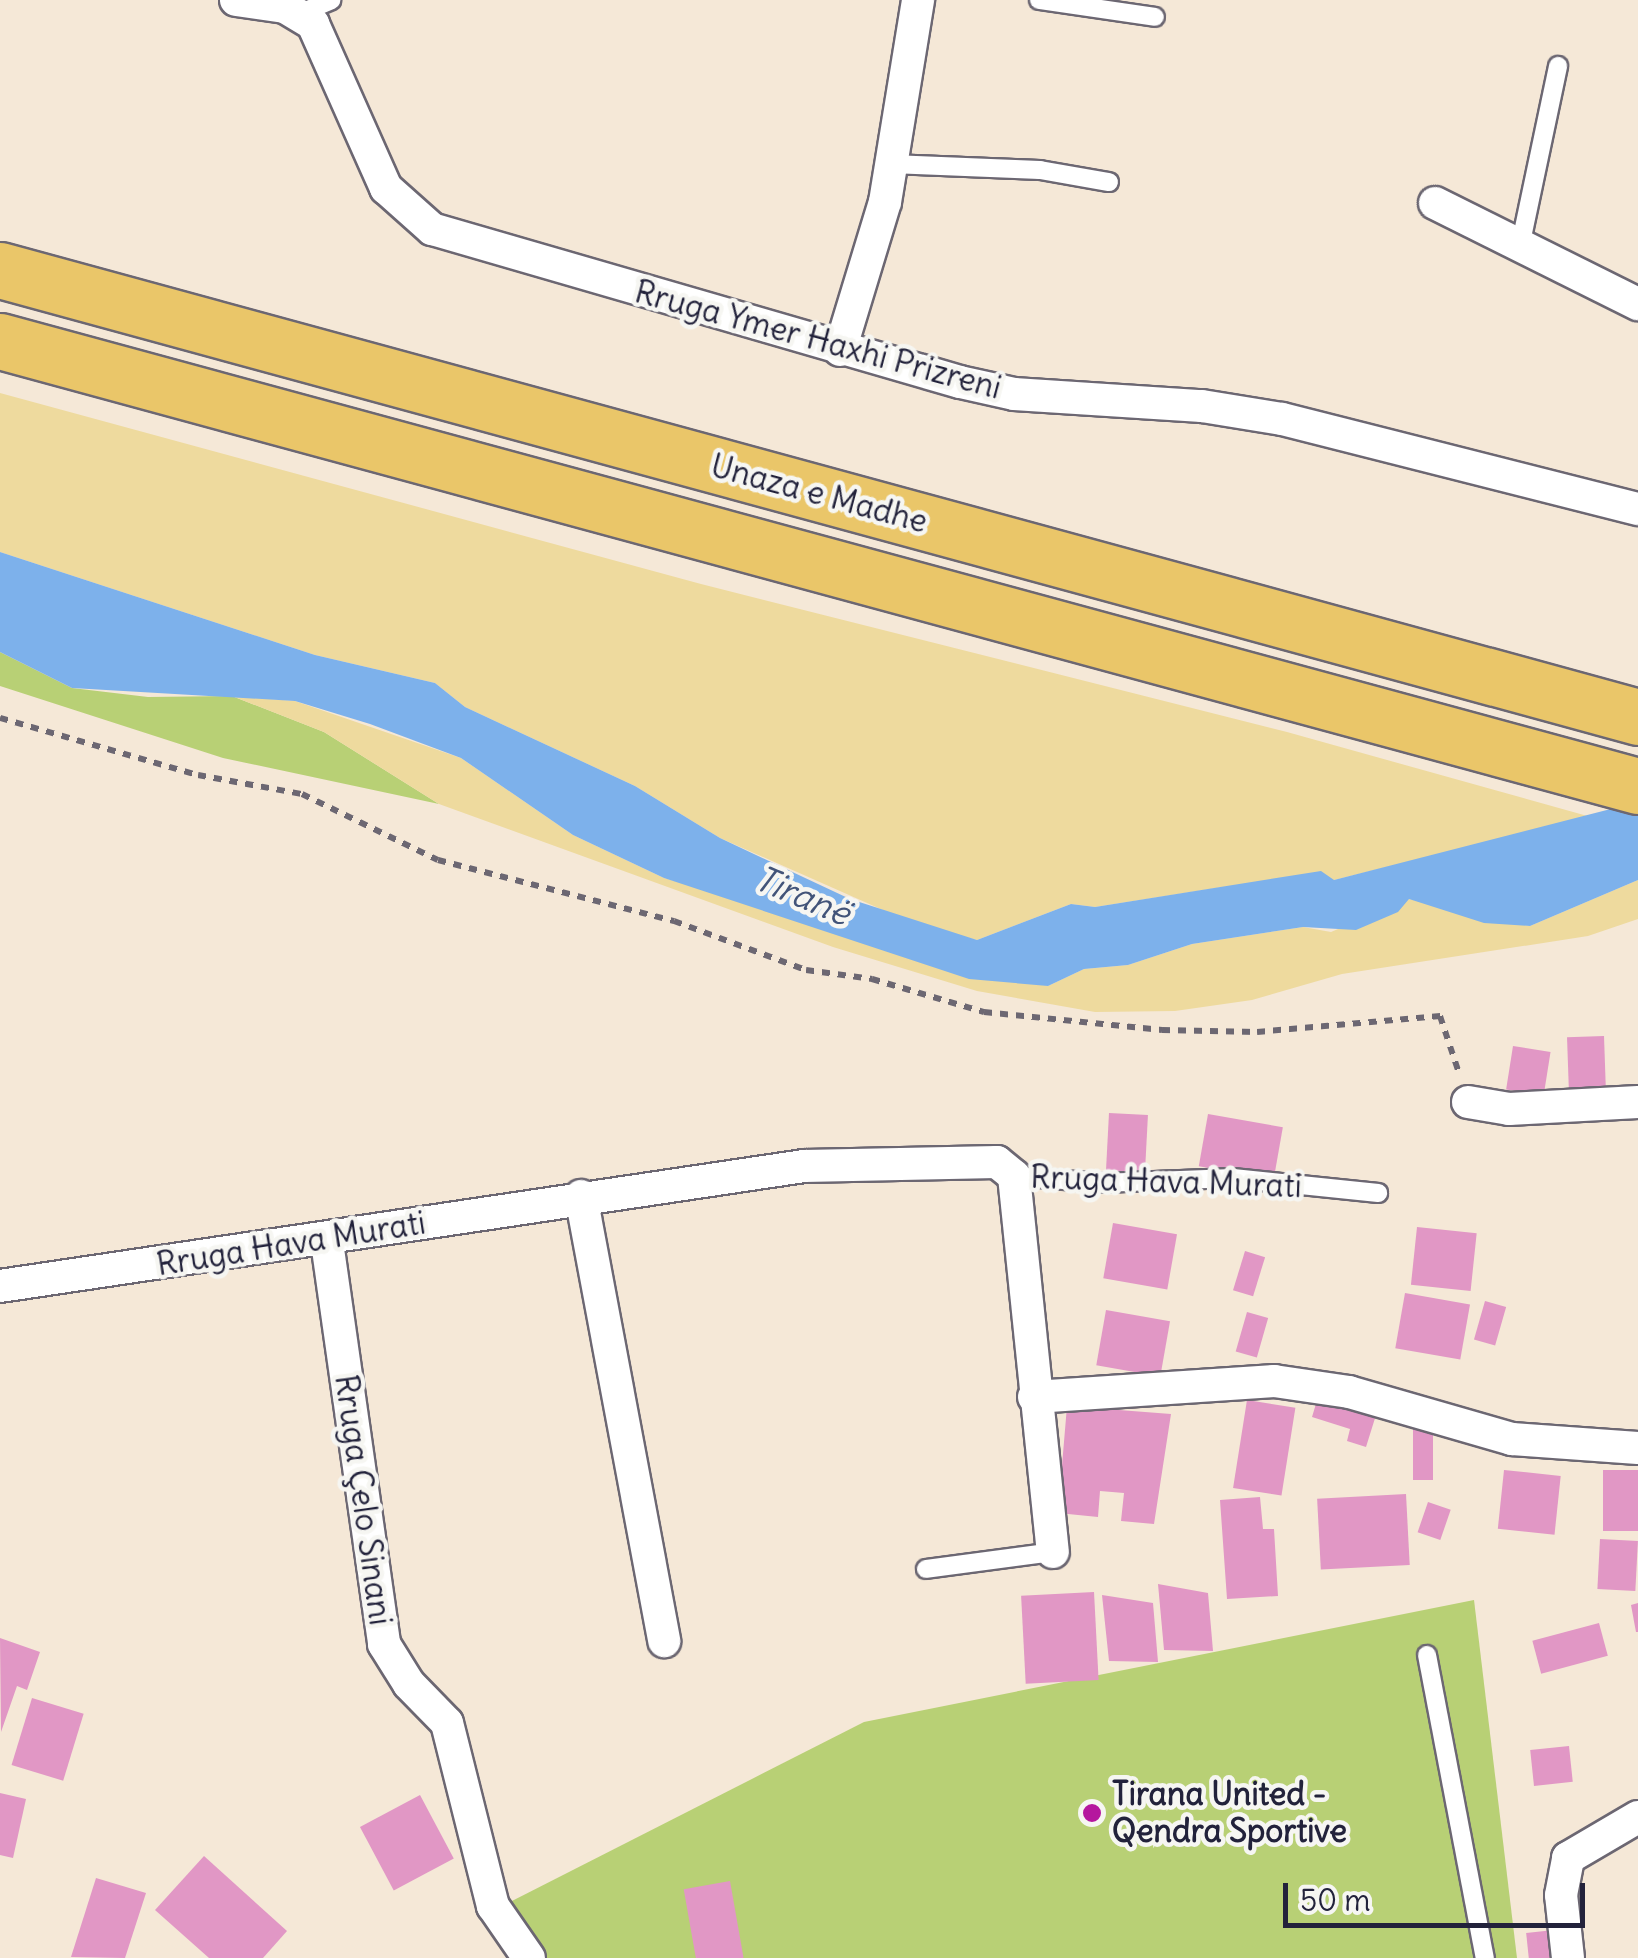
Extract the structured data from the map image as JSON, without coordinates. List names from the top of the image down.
{
  "streets": {
    "highway": ["Unaza e Madhe"],
    "street": ["Rruga Ymer Haxhi Prizreni", "Rruga Hava Murati", "Rruga Çelo Sinani"]
  },
  "crossings": [
    ["Rruga Hava Murati", "Rruga Çelo Sinani"]
  ],
  "water": ["Tiranë"],
  "places": ["Tirana United - Qendra Sportive"],
  "scale_bar": "50 m"
}
